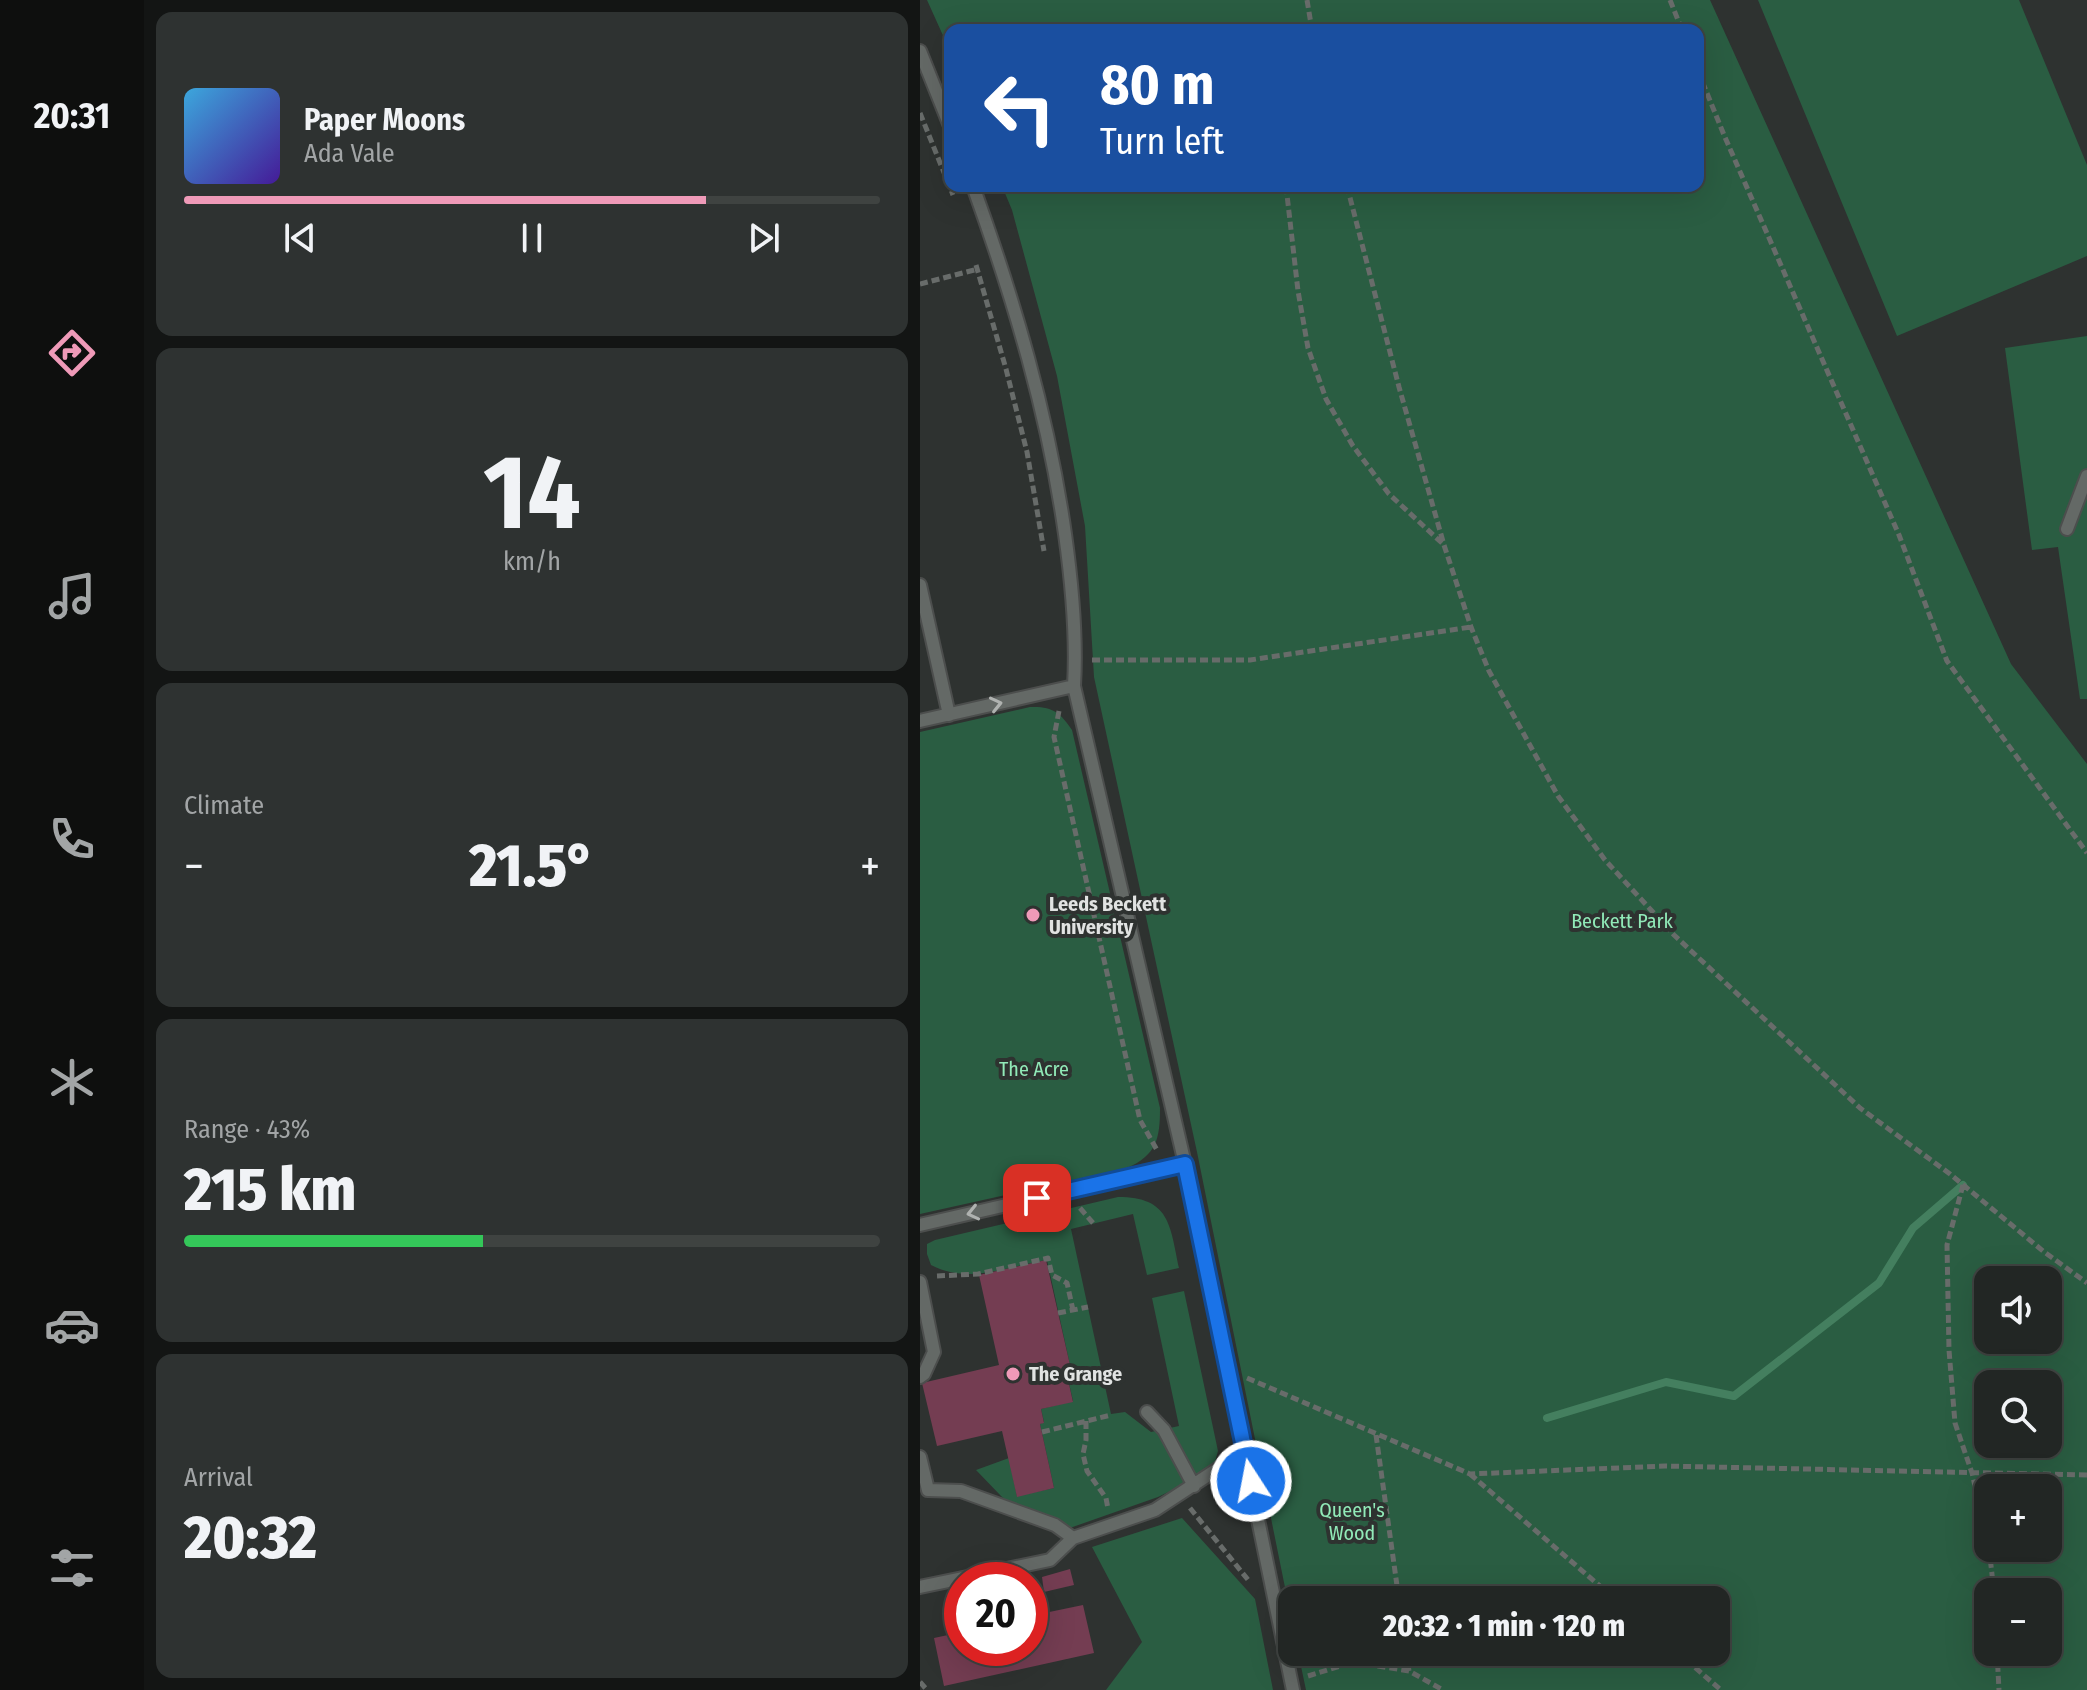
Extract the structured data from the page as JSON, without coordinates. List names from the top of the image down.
{
  "parks": ["Beckett Park", "The Acre", "Queen's Wood"],
  "places": ["Leeds Beckett University", "The Grange"],
  "page": {
    "tabs": "20:31",
    "turn": ["80 m", "Turn left"],
    "song": ["Paper Moons", "Ada Vale"],
    "tile": [
      ["14", "km/h"],
      "Climate",
      ["Range · 43%", "215 km"],
      ["Arrival", "20:32"]
    ],
    "heat": ["−", "21.5°", "+"],
    "map_buttons": ["+", "−"],
    "limit": "20",
    "trip": "20:32 · 1 min · 120 m"
  }
}
